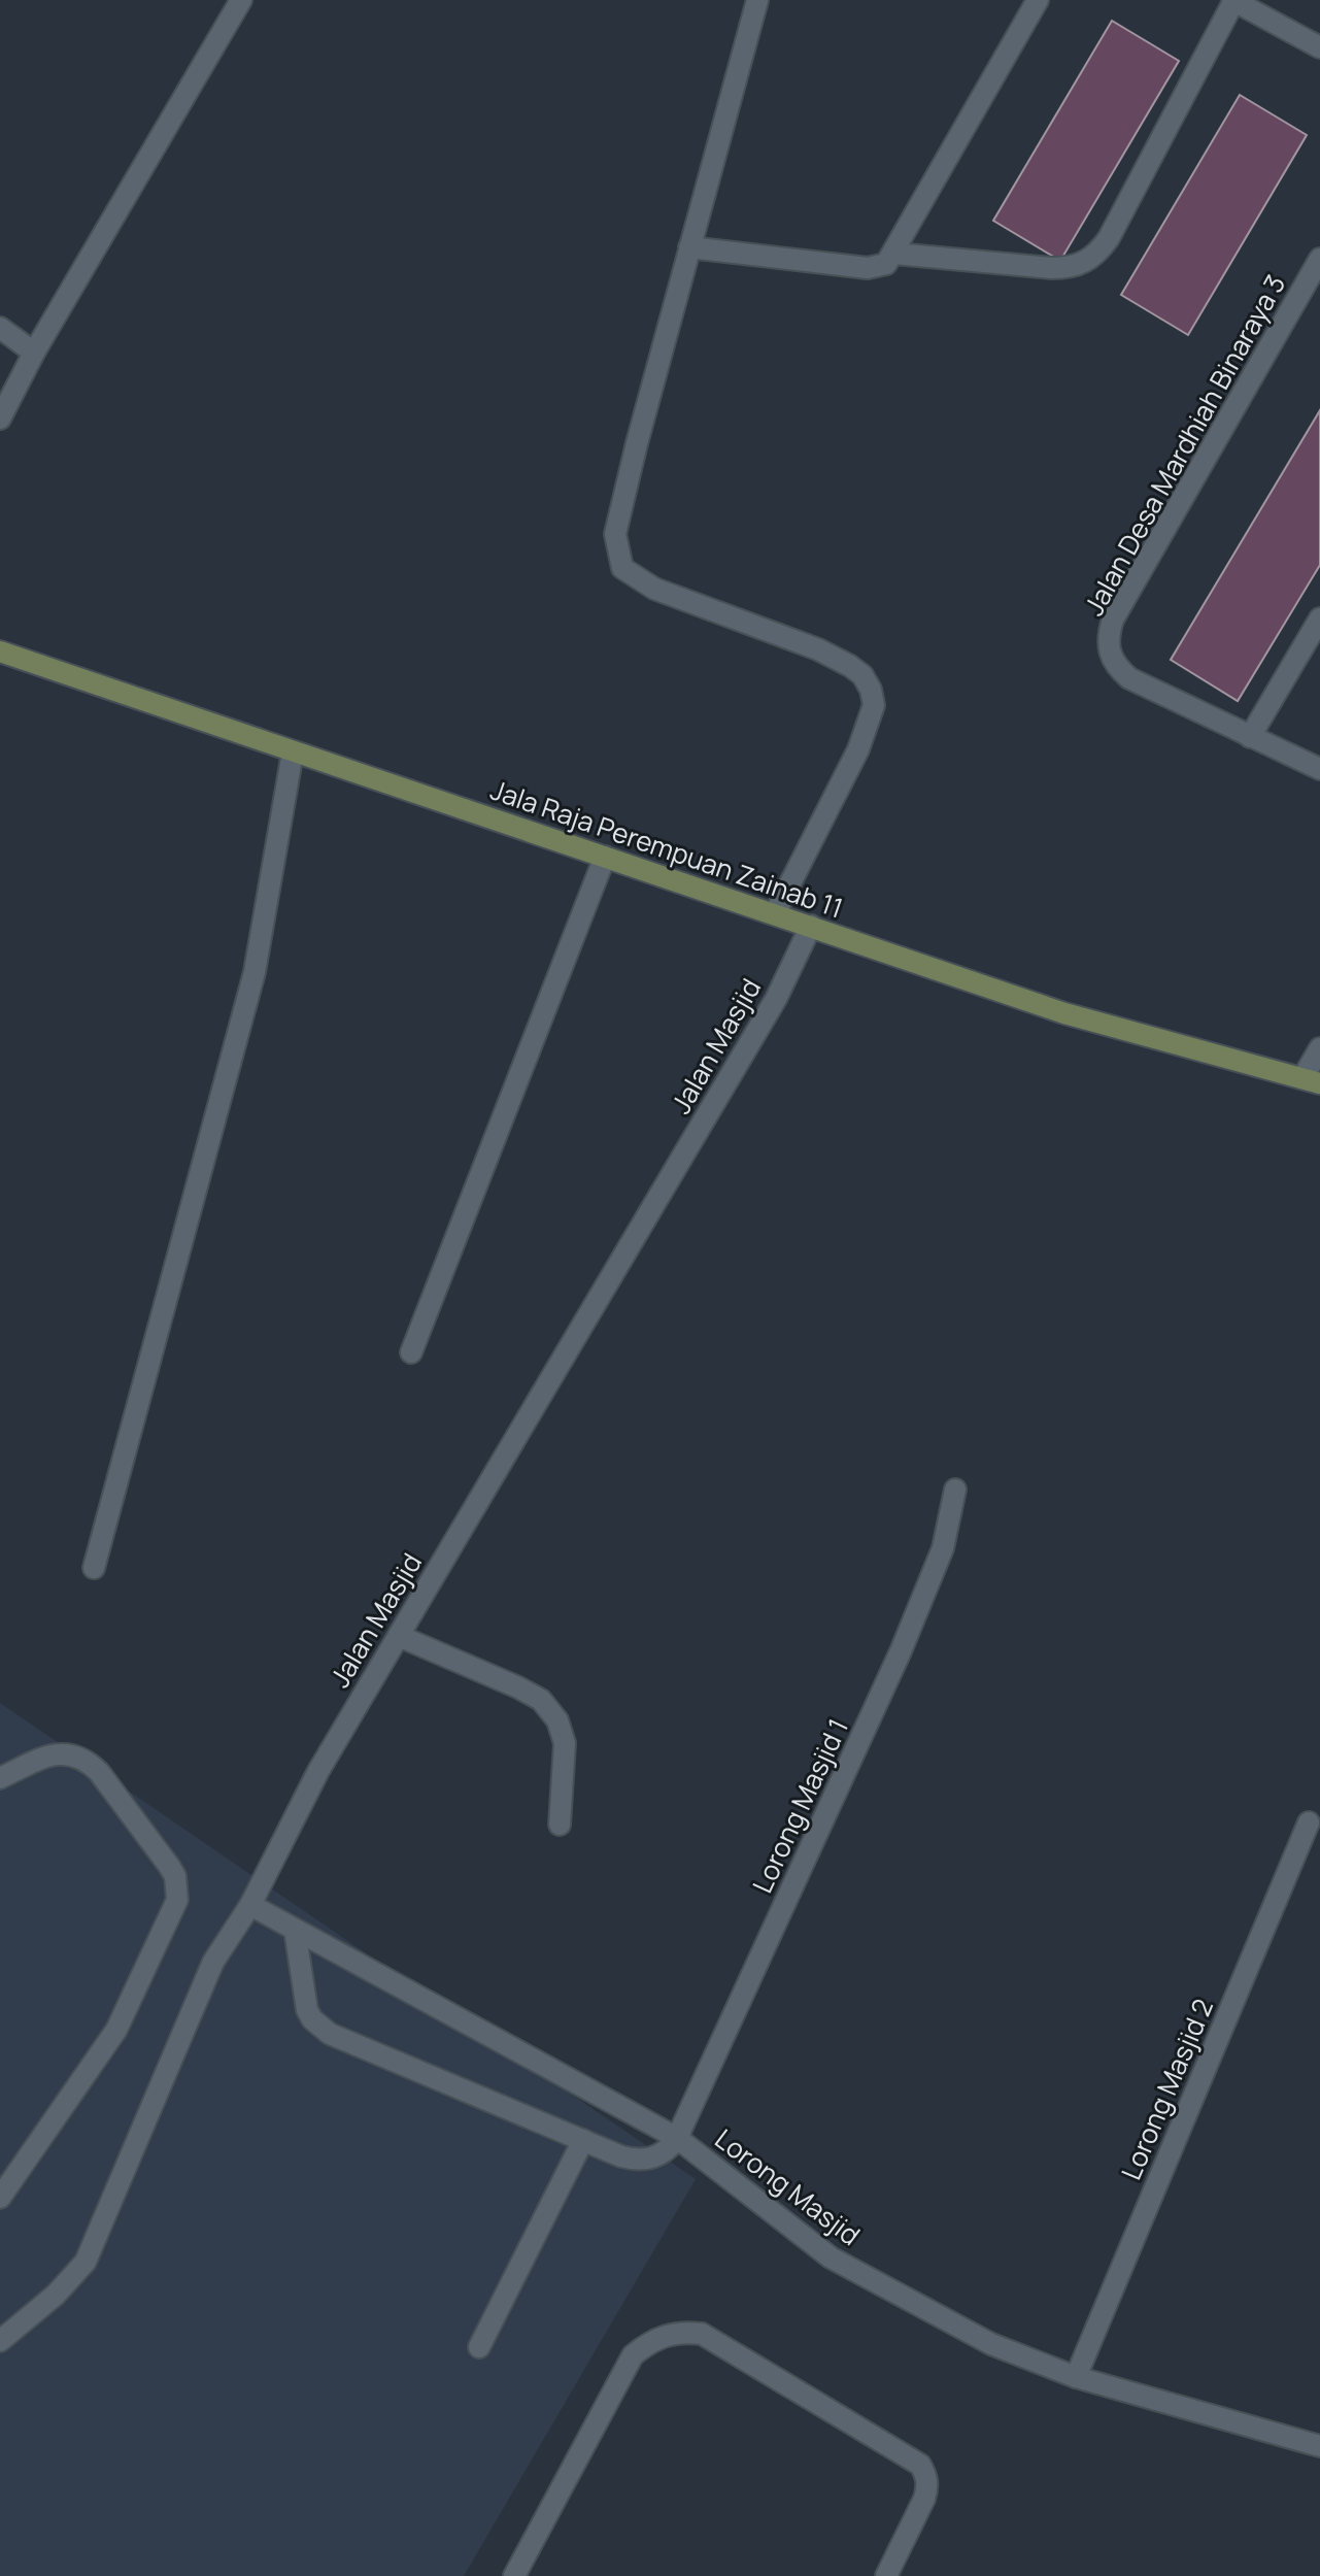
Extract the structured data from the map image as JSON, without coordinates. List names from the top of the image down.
{
  "streets": {
    "main road": ["Jala Raja Perempuan Zainab 11"],
    "street": [
      "Jalan Desa Mardhiah Binaraya 3",
      "Jalan Masjid",
      "Lorong Masjid 1",
      "Lorong Masjid 2",
      "Lorong Masjid"
    ]
  },
  "crossings": [
    ["Jala Raja Perempuan Zainab 11", "Jalan Masjid"],
    ["Jalan Masjid", "Lorong Masjid"],
    ["Lorong Masjid 1", "Lorong Masjid"],
    ["Lorong Masjid 2", "Lorong Masjid"]
  ]
}
